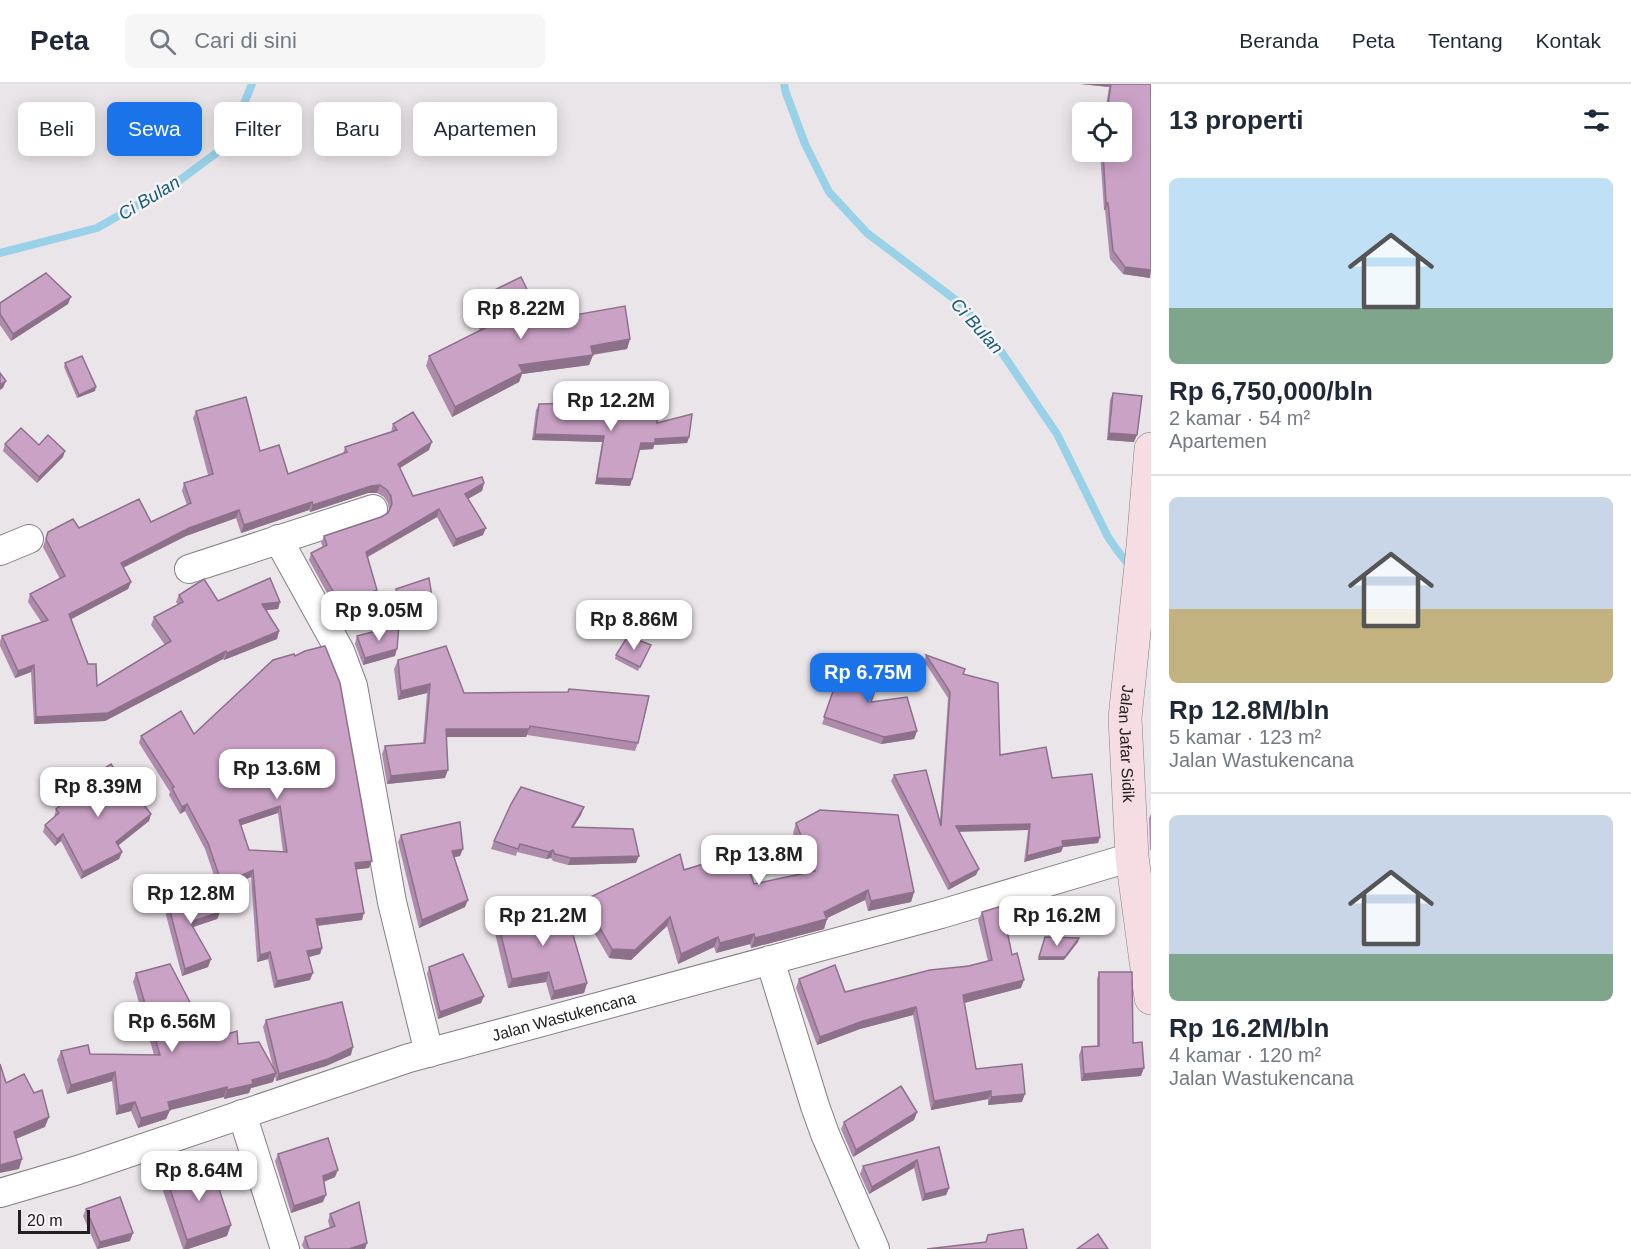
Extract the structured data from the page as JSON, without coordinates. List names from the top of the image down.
{
  "streets": {
    "street": ["Jalan Jafar Sidik", "Jalan Wastukencana"]
  },
  "crossings": [
    ["Jalan Jafar Sidik", "Jalan Wastukencana"]
  ],
  "water": ["Ci Bulan"],
  "scale_bar": "20 m",
  "page": {
    "header": "Peta",
    "search": "Cari di sini",
    "nav": [
      "Beranda",
      "Peta",
      "Tentang",
      "Kontak"
    ],
    "heading": "13 properti",
    "chip": [
      "Beli",
      "Sewa",
      "Filter",
      "Baru",
      "Apartemen"
    ],
    "list": [
      {
        "name": "Rp 6,750,000/bln",
        "note": "2 kamar · 54 m² · Apartemen"
      },
      {
        "name": "Rp 12.8M/bln",
        "note": "5 kamar · 123 m² · Jalan Wastukencana"
      },
      {
        "name": "Rp 16.2M/bln",
        "note": "4 kamar · 120 m² · Jalan Wastukencana"
      }
    ],
    "price": [
      "Rp 8.22M",
      "Rp 12.2M",
      "Rp 9.05M",
      "Rp 8.86M",
      "Rp 6.75M",
      "Rp 13.6M",
      "Rp 8.39M",
      "Rp 13.8M",
      "Rp 12.8M",
      "Rp 21.2M",
      "Rp 16.2M",
      "Rp 6.56M",
      "Rp 8.64M"
    ],
    "scale": "20 m"
  }
}
